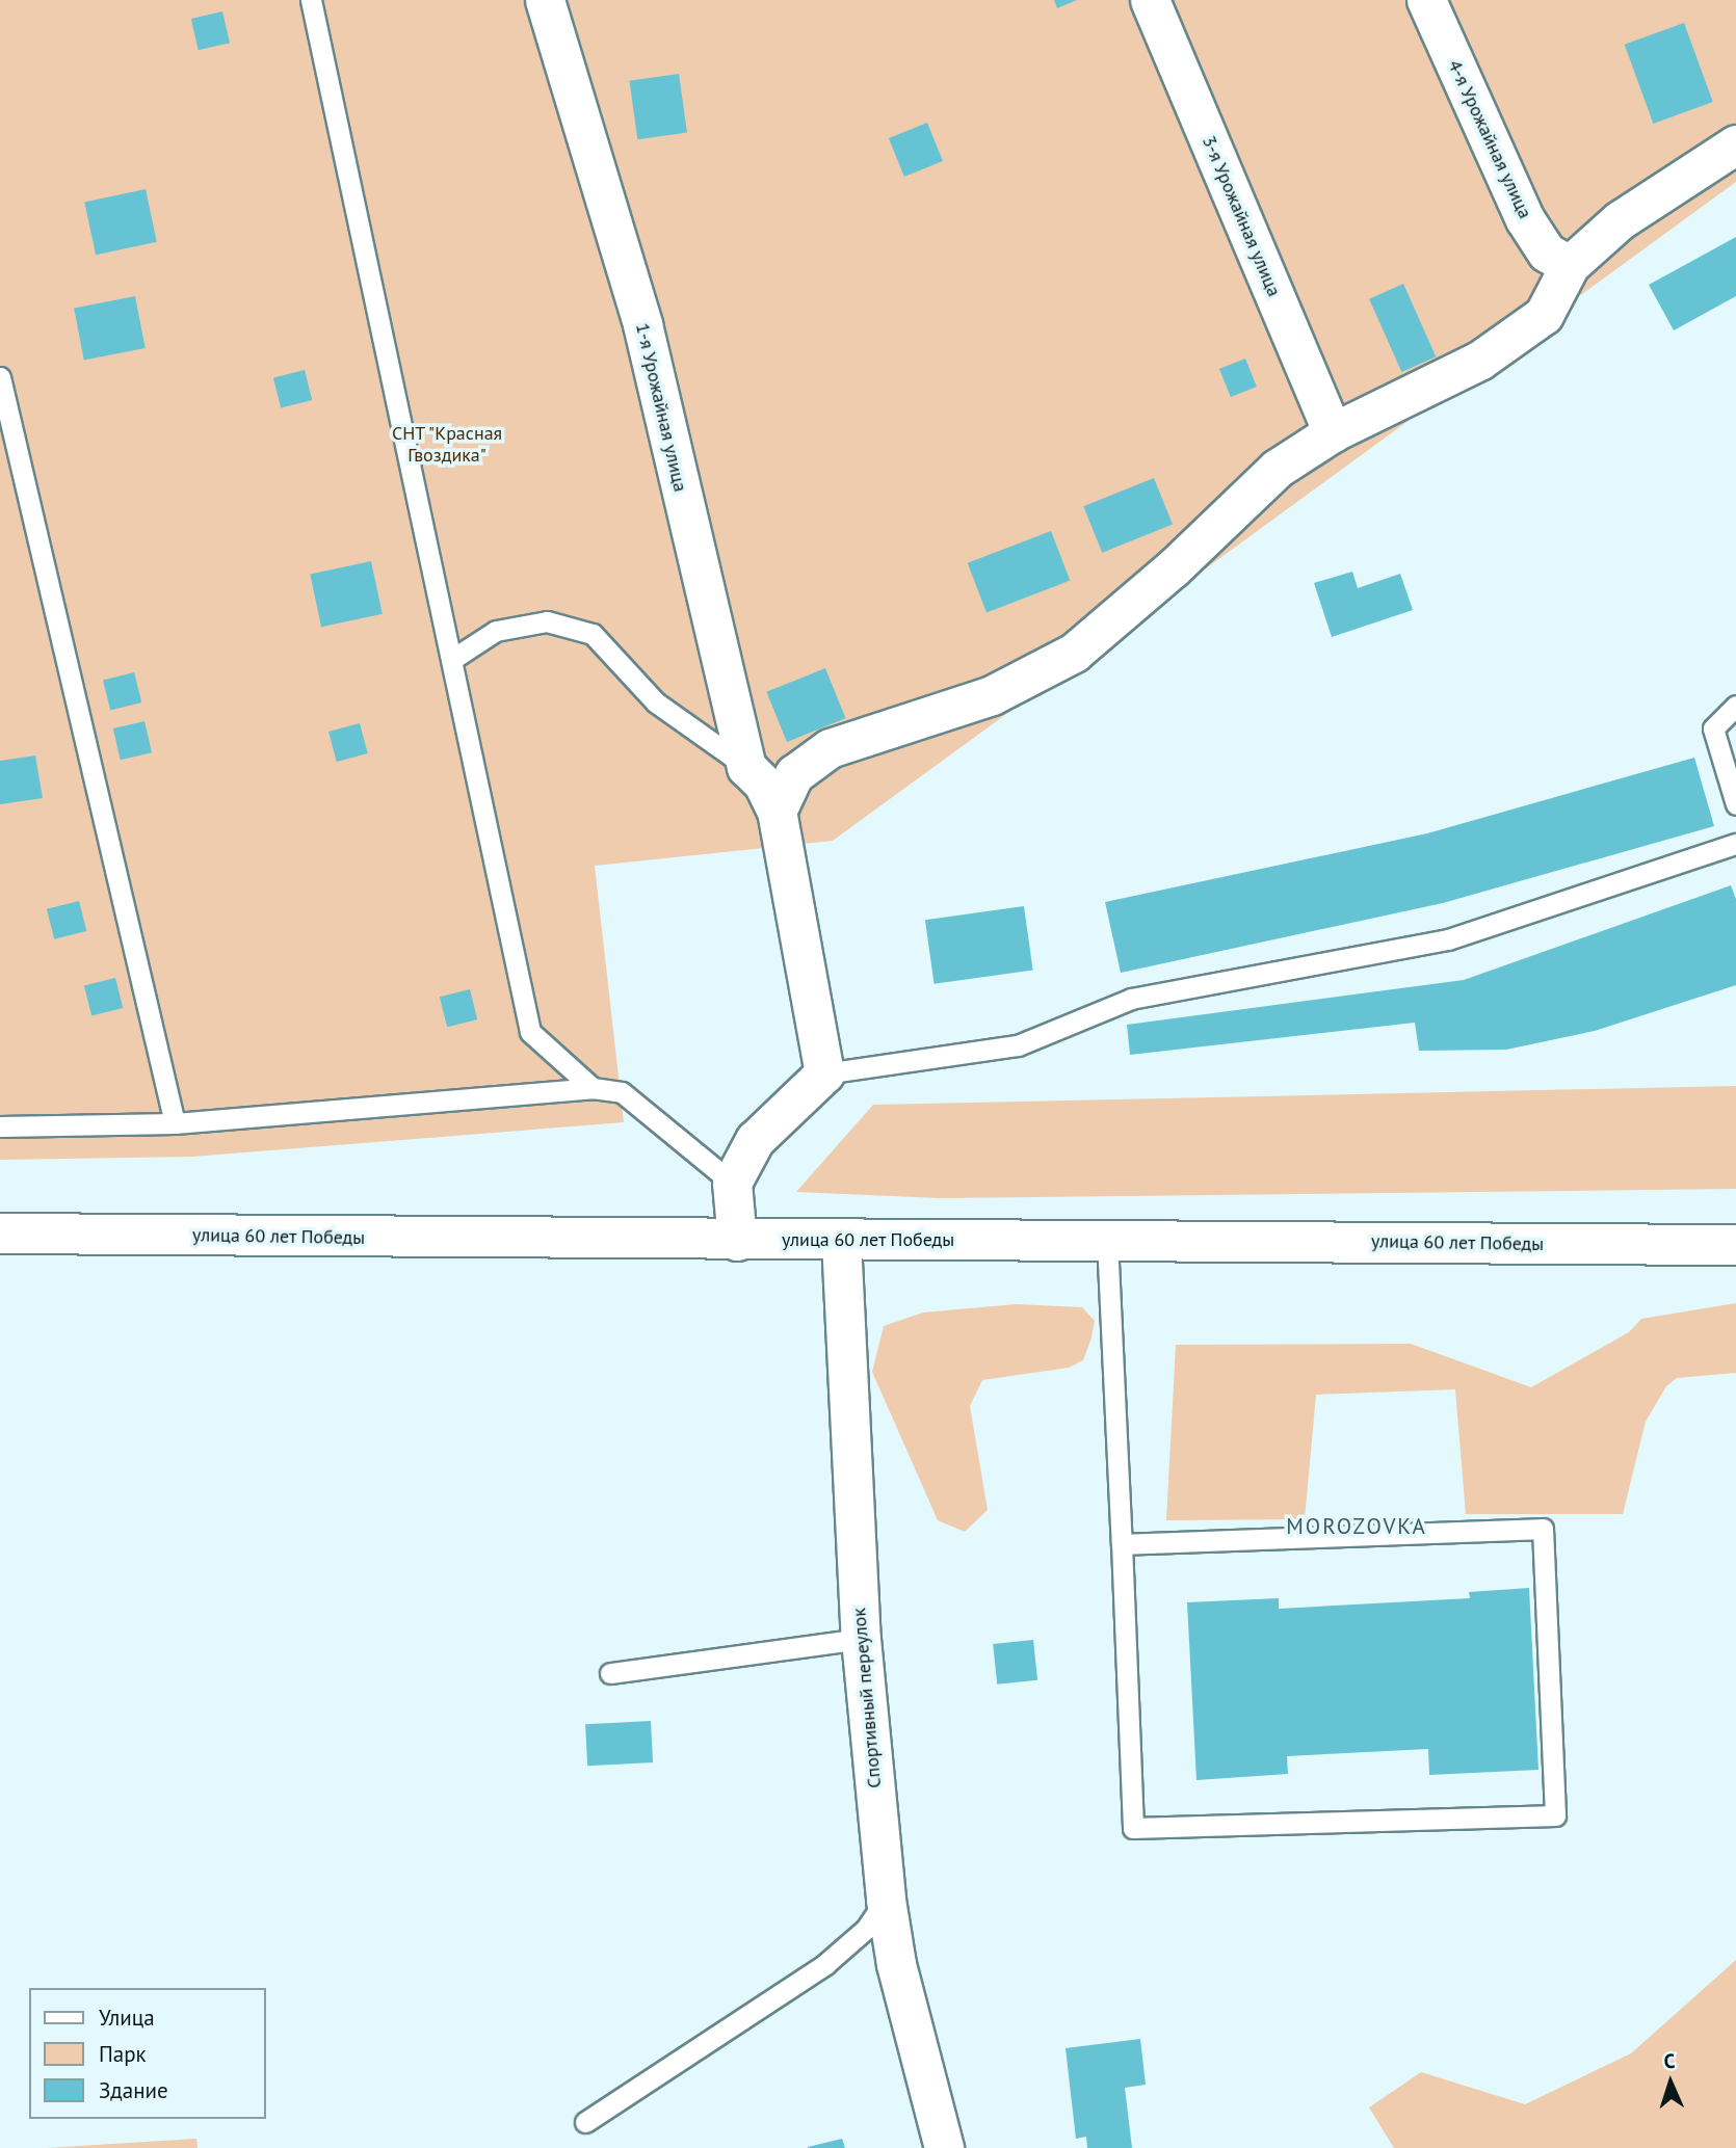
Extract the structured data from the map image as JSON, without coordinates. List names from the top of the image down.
{
  "streets": {
    "street": [
      "4-я Урожайная улица",
      "3-я Урожайная улица",
      "1-я Урожайная улица",
      "улица 60 лет Победы",
      "Спортивный переулок"
    ]
  },
  "crossings": [
    ["улица 60 лет Победы", "Спортивный переулок"]
  ],
  "districts": ["MOROZOVKA"],
  "parks": ["СНТ \"Красная Гвоздика\""],
  "legend": ["Улица", "Парк", "Здание"],
  "north": "top"
}
